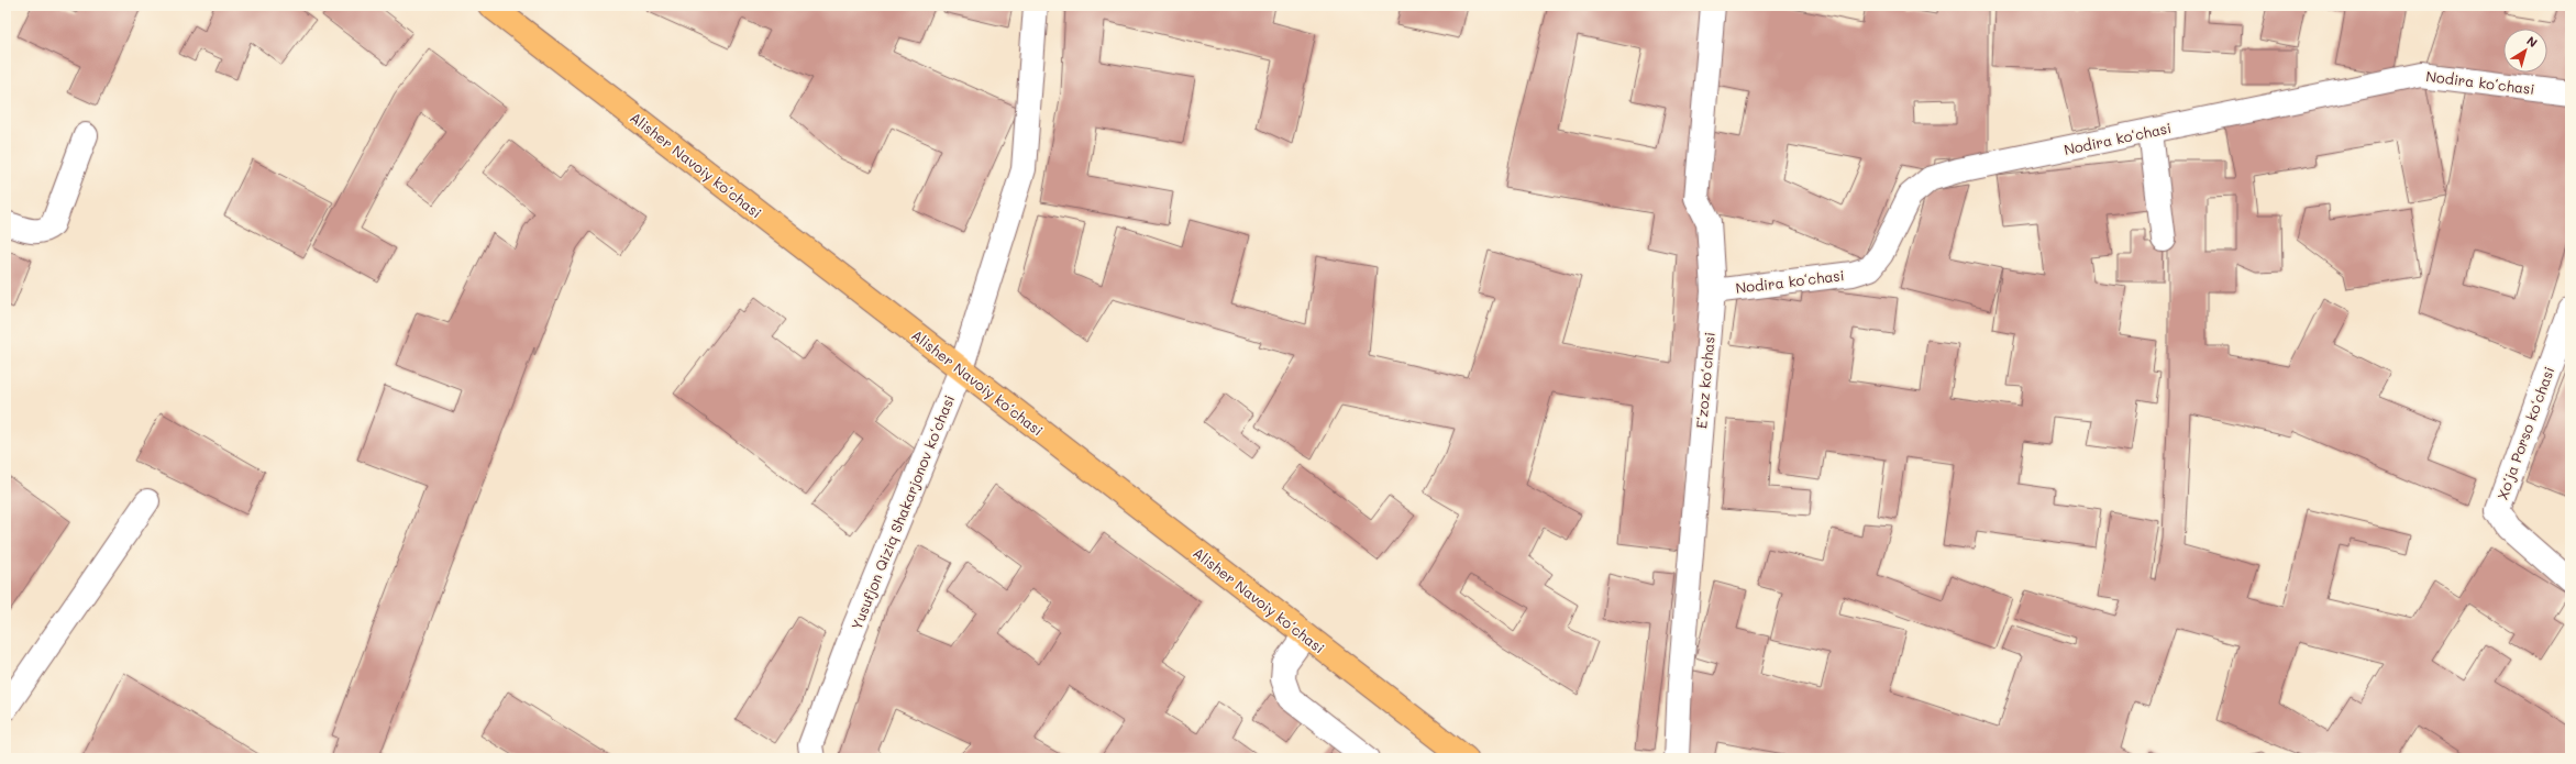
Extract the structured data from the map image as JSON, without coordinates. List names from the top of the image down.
{
  "streets": {
    "main road": ["Alisher Navoiy koʻchasi"],
    "street": [
      "Nodira koʻchasi",
      "Eʻzoz koʻchasi",
      "Xoʻja Porso koʻchasi",
      "Yusufjon Qiziq Shakarjonov koʻchasi"
    ]
  },
  "crossings": [
    ["Nodira koʻchasi", "Eʻzoz koʻchasi"],
    ["Alisher Navoiy koʻchasi", "Yusufjon Qiziq Shakarjonov koʻchasi"]
  ],
  "north": "top right"
}
